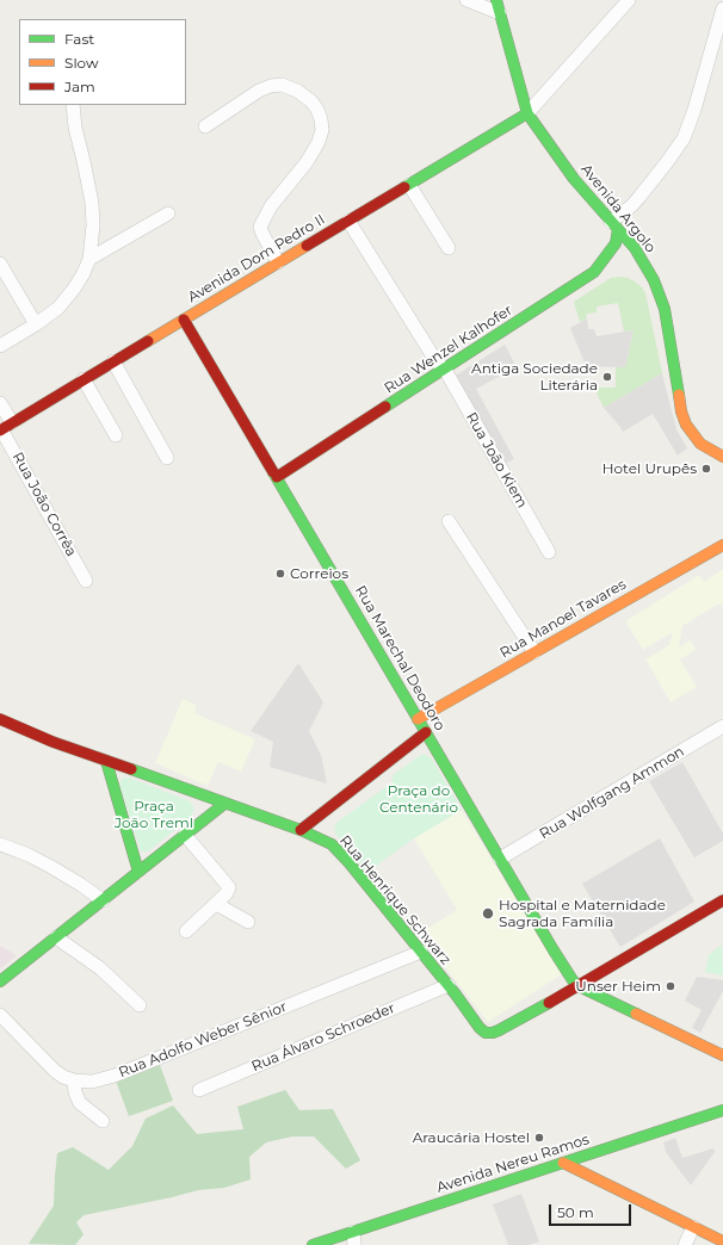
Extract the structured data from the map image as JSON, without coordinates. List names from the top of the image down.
{
  "streets": {
    "main road": [
      "Avenida Argolo",
      "Avenida Dom Pedro II",
      "Rua Wenzel Kalhofer",
      "Rua Manoel Tavares",
      "Rua Marechal Deodoro",
      "Rua Henrique Schwarz",
      "Avenida Nereu Ramos"
    ],
    "street": [
      "Rua João Kiem",
      "Rua João Corrêa",
      "Rua Wolfgang Ammon",
      "Rua Álvaro Schroeder",
      "Rua Adolfo Weber Sênior"
    ]
  },
  "crossings": [
    ["Avenida Argolo", "Avenida Dom Pedro II"],
    ["Avenida Argolo", "Rua Wenzel Kalhofer"],
    ["Avenida Dom Pedro II", "Rua João Kiem"],
    ["Avenida Dom Pedro II", "Rua João Corrêa"],
    ["Avenida Dom Pedro II", "Rua Marechal Deodoro"],
    ["Rua Wenzel Kalhofer", "Rua João Kiem"],
    ["Rua Wenzel Kalhofer", "Rua Marechal Deodoro"],
    ["Rua Manoel Tavares", "Rua Marechal Deodoro"],
    ["Rua Marechal Deodoro", "Rua Wolfgang Ammon"],
    ["Rua Marechal Deodoro", "Rua Henrique Schwarz"],
    ["Rua Henrique Schwarz", "Rua Álvaro Schroeder"],
    ["Rua Henrique Schwarz", "Rua Adolfo Weber Sênior"]
  ],
  "parks": ["Praça do Centenário", "Praça João Treml"],
  "places": [
    "Antiga Sociedade Literária",
    "Hotel Urupês",
    "Correios",
    "Hospital e Maternidade Sagrada Família",
    "Unser Heim",
    "Araucária Hostel"
  ],
  "legend": ["Fast", "Slow", "Jam"],
  "scale_bar": "50 m"
}
